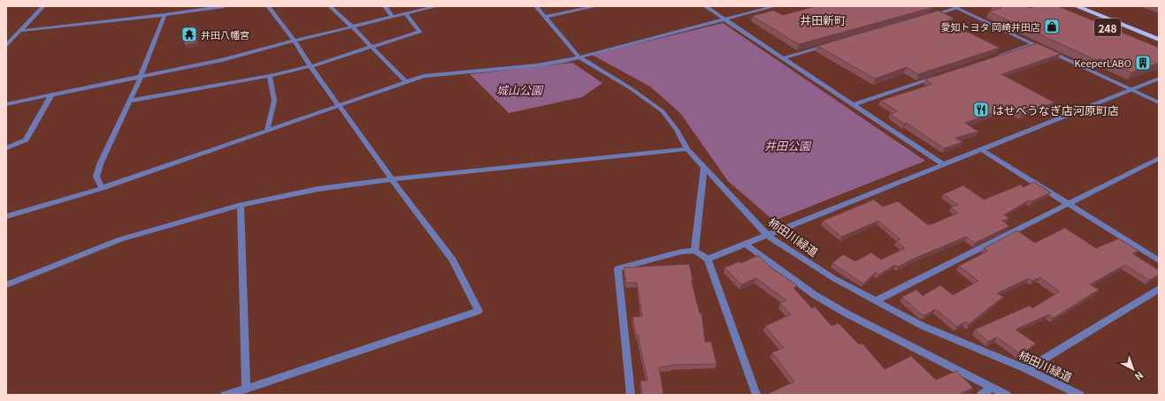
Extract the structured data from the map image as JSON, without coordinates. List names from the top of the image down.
{
  "streets": {
    "highway": ["248"],
    "street": ["柿田川緑道"]
  },
  "districts": ["井田新町"],
  "parks": ["城山公園", "井田公園"],
  "places": {
    "shop": ["愛知トヨタ 岡崎井田店"],
    "temple": ["井田八幡宮"],
    "building": ["KeeperLABO"],
    "restaurant": ["はせべうなぎ店河原町店"]
  },
  "north": "bottom right"
}
